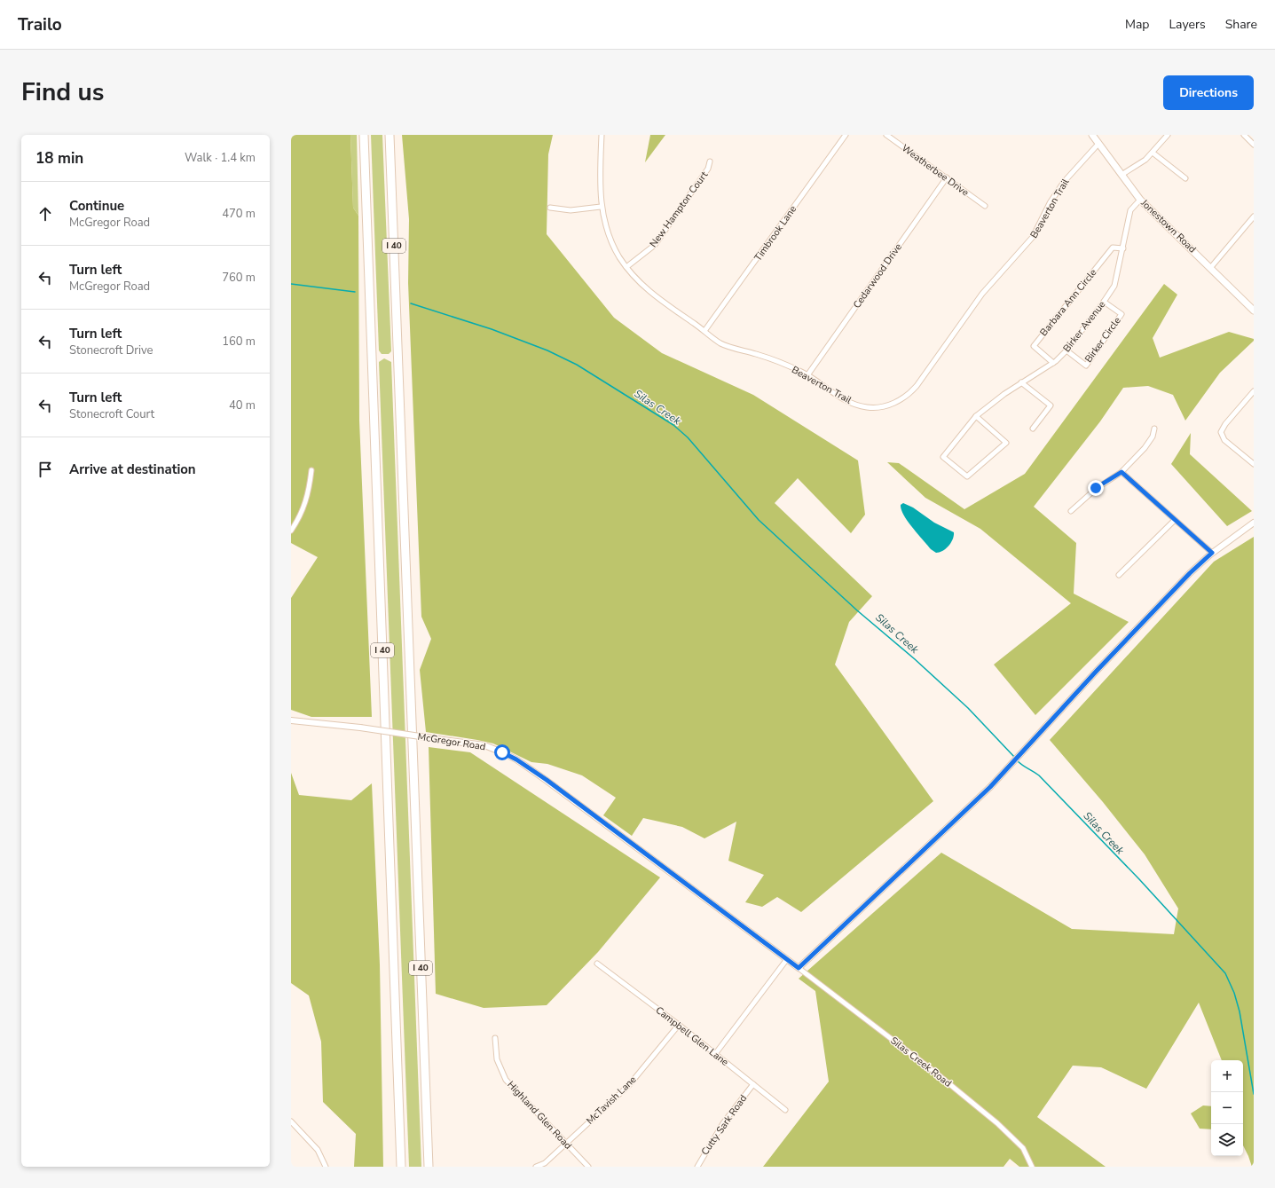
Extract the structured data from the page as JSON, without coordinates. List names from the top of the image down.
{
  "streets": {
    "highway": ["I 40"],
    "main road": ["Jonestown Road"],
    "street": [
      "Weatherbee Drive",
      "Beaverton Trail",
      "New Hampton Court",
      "Timbrook Lane",
      "Cedarwood Drive",
      "Barbara Ann Circle",
      "Birker Avenue",
      "Birker Circle",
      "McGregor Road",
      "Campbell Glen Lane",
      "Silas Creek Road",
      "McTavish Lane",
      "Highland Glen Road",
      "Cutty Sark Road"
    ]
  },
  "crossings": [
    ["Weatherbee Drive", "Cedarwood Drive"],
    ["Beaverton Trail", "New Hampton Court"],
    ["Beaverton Trail", "Jonestown Road"],
    ["Beaverton Trail", "Timbrook Lane"],
    ["Beaverton Trail", "Cedarwood Drive"],
    ["Jonestown Road", "Birker Avenue"],
    ["Barbara Ann Circle", "Birker Avenue"],
    ["Birker Avenue", "Birker Circle"],
    ["McGregor Road", "Silas Creek Road"],
    ["Campbell Glen Lane", "McTavish Lane"],
    ["Campbell Glen Lane", "Cutty Sark Road"],
    ["McTavish Lane", "Highland Glen Road"]
  ],
  "water": ["Silas Creek"],
  "page": {
    "header": "Trailo",
    "nav": ["Map", "Layers", "Share"],
    "title": "Find us",
    "buttons": "Directions",
    "heading": ["18 min", "Walk · 1.4 km"],
    "list": [
      ["Continue", "McGregor Road", "470 m"],
      ["Turn left", "McGregor Road", "760 m"],
      ["Turn left", "Stonecroft Drive", "160 m"],
      ["Turn left", "Stonecroft Court", "40 m"],
      "Arrive at destination"
    ],
    "map_buttons": ["+", "−"]
  }
}
